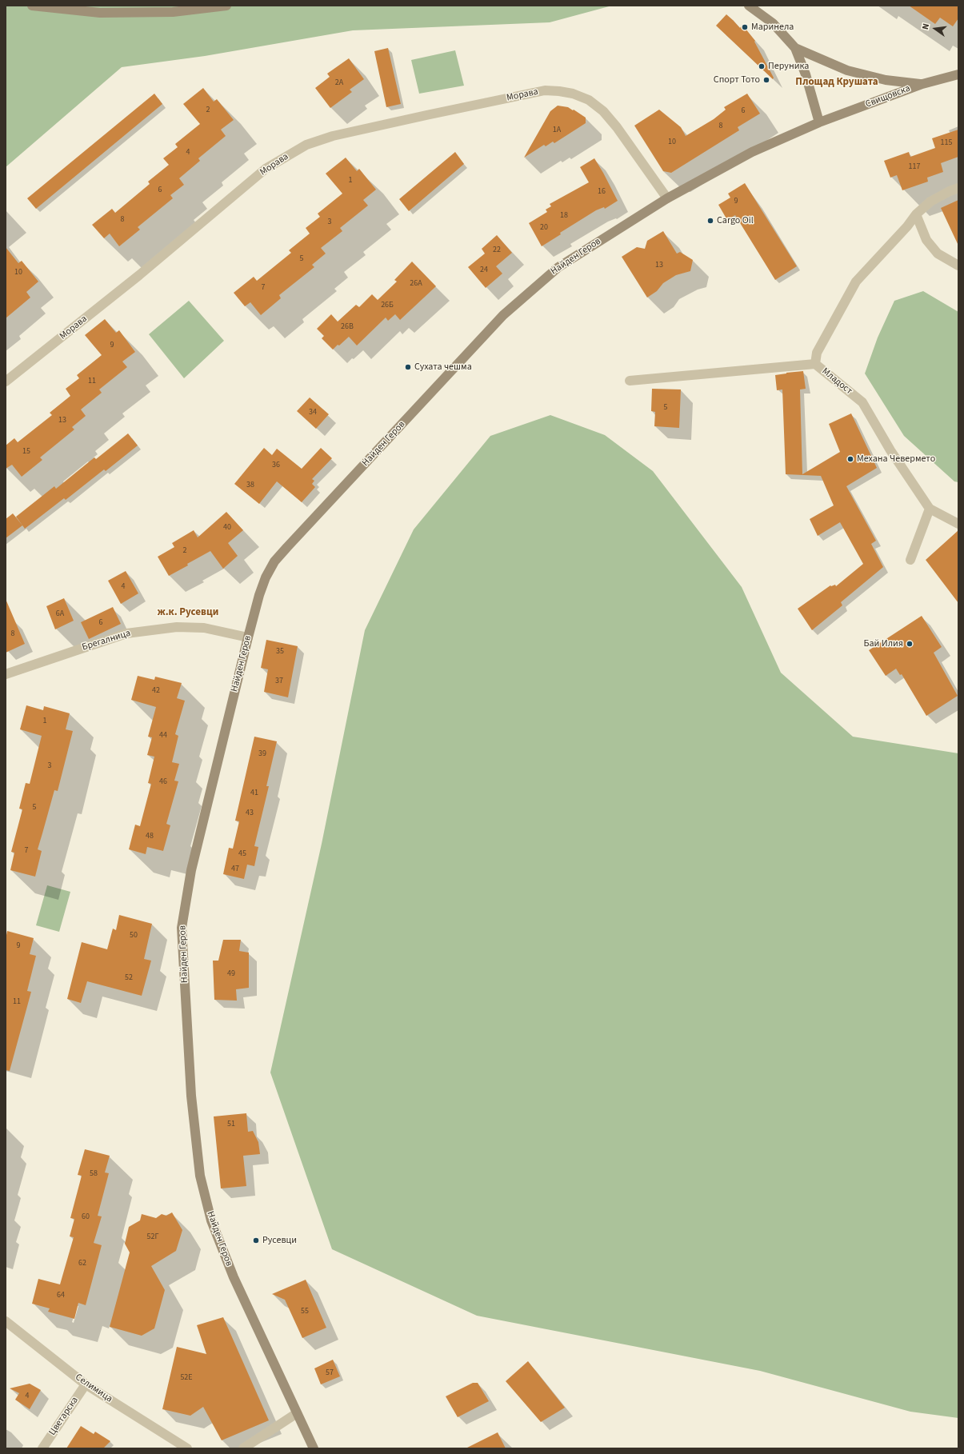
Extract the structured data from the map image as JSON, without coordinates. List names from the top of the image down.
{
  "streets": {
    "street": [
      "Морава",
      "Свищовска",
      "Найден Геров",
      "Младост",
      "Брегалница",
      "Селимица",
      "Цветарска"
    ]
  },
  "crossings": [
    ["Морава", "Найден Геров"],
    ["Свищовска", "Найден Геров"],
    ["Найден Геров", "Брегалница"],
    ["Селимица", "Цветарска"]
  ],
  "districts": ["Площад Крушата", "ж.к. Русевци"],
  "places": [
    "Маринела",
    "Перуника",
    "Спорт Тото",
    "Cargo Oil",
    "Сухата чешма",
    "Механа Чевермето",
    "Бай Илия",
    "Русевци"
  ],
  "house_numbers": [
    "2А",
    "2",
    "6",
    "8",
    "1А",
    "10",
    "115",
    "4",
    "117",
    "1",
    "6",
    "16",
    "9",
    "18",
    "8",
    "3",
    "20",
    "22",
    "5",
    "13",
    "24",
    "10",
    "26А",
    "7",
    "26Б",
    "26В",
    "9",
    "11",
    "5",
    "34",
    "13",
    "15",
    "36",
    "38",
    "40",
    "2",
    "4",
    "6A",
    "6",
    "8",
    "35",
    "37",
    "42",
    "1",
    "44",
    "39",
    "3",
    "46",
    "41",
    "5",
    "43",
    "48",
    "7",
    "45",
    "47",
    "50",
    "9",
    "49",
    "52",
    "11",
    "51",
    "58",
    "60",
    "52Г",
    "62",
    "64",
    "55",
    "57",
    "52E",
    "4"
  ],
  "north": "left"
}
